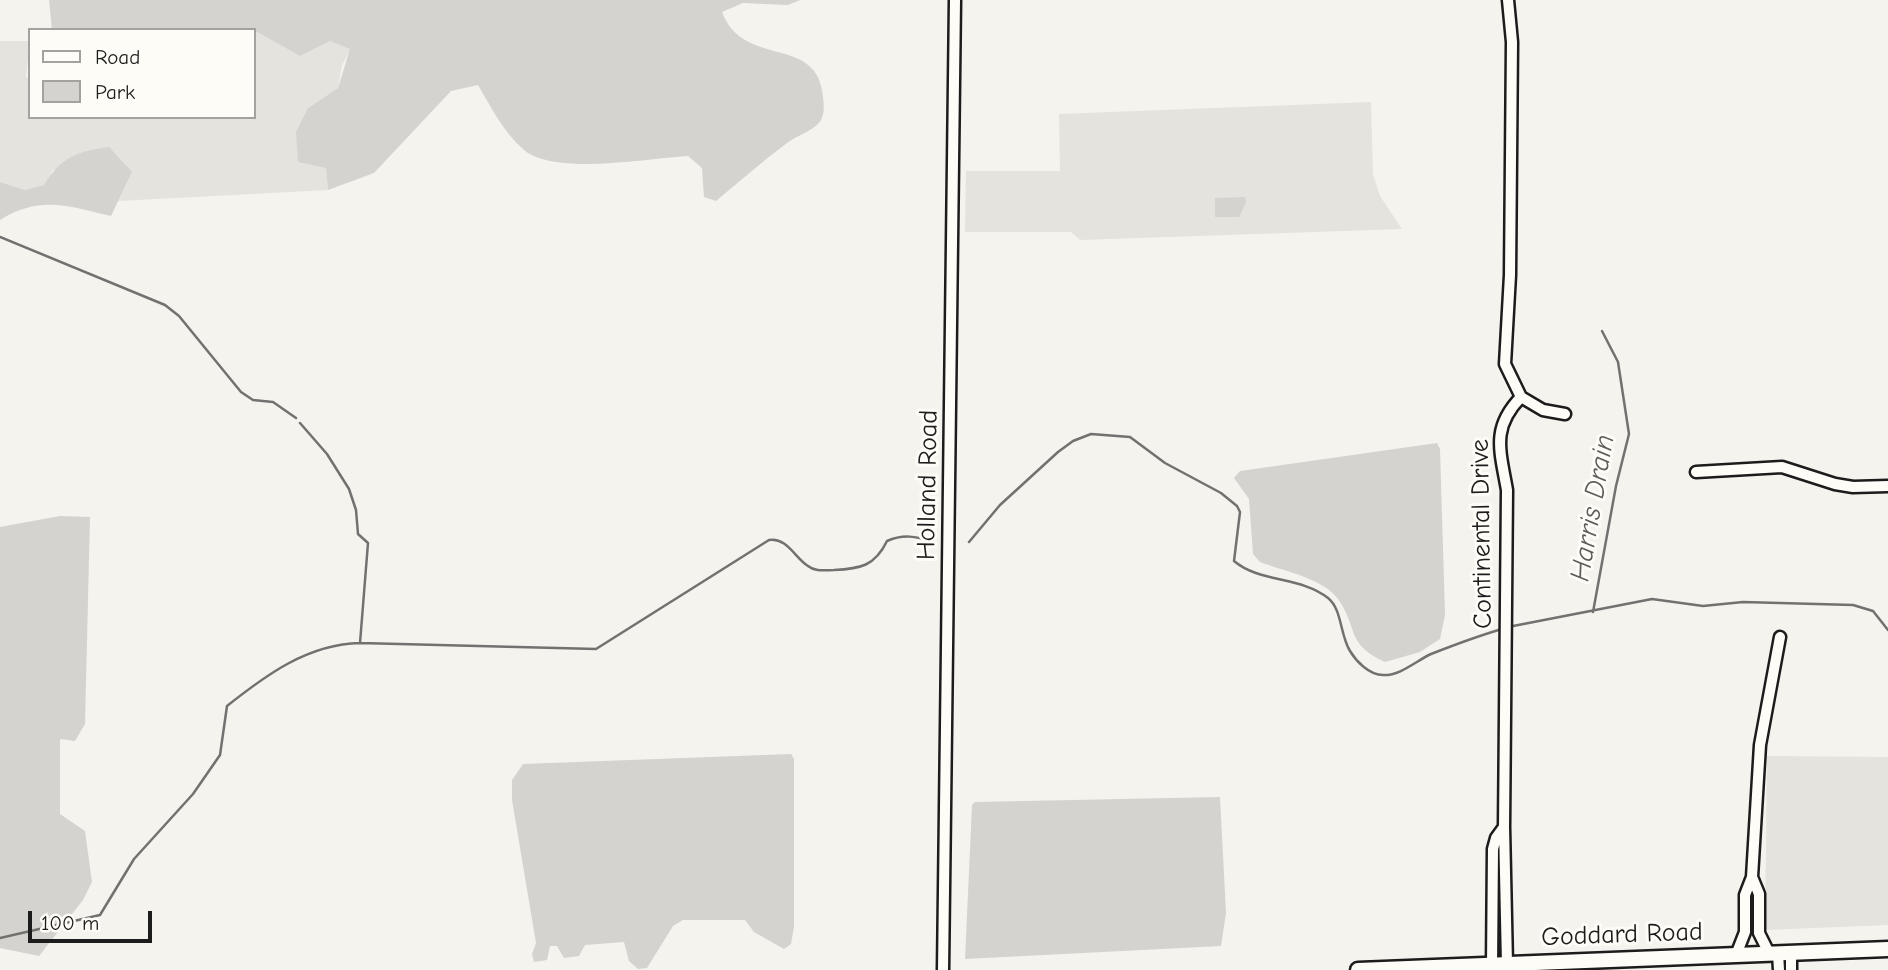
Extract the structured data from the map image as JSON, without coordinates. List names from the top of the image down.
{
  "streets": {
    "main road": ["Goddard Road"],
    "street": ["Holland Road", "Continental Drive"]
  },
  "crossings": [
    ["Continental Drive", "Goddard Road"]
  ],
  "water": ["Harris Drain"],
  "legend": ["Road", "Park"],
  "scale_bar": "100 m"
}
